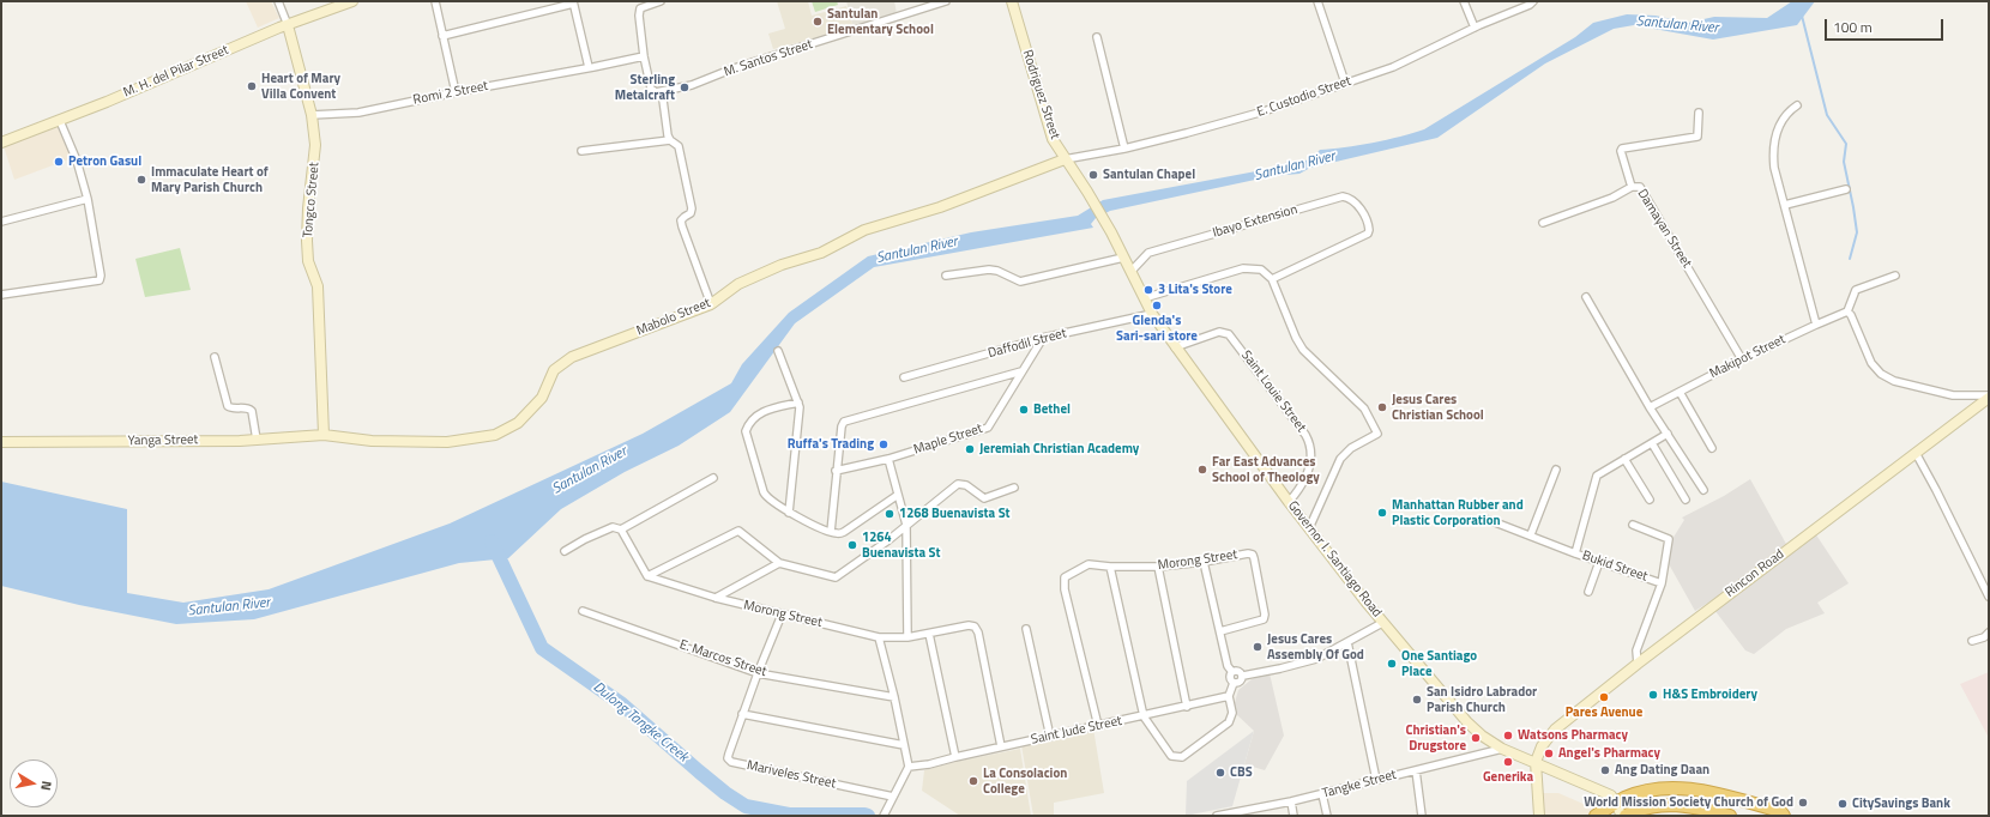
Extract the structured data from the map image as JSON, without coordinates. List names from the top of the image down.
{
  "streets": {
    "street": [
      "M. Santos Street",
      "M. H. del Pilar Street",
      "Romi 2 Street",
      "Rodriguez Street",
      "E. Custodio Street",
      "Tongco Street",
      "Ibayo Extension",
      "Damayan Street",
      "Mabolo Street",
      "Daffodil Street",
      "Makipot Street",
      "Saint Louie Street",
      "Maple Street",
      "Yanga Street",
      "Governor I. Santiago Road",
      "Morong Street",
      "Bukid Street",
      "Rincon Road",
      "E. Marcos Street",
      "Saint Jude Street",
      "Mariveles Street",
      "Tangke Street"
    ]
  },
  "crossings": [
    ["M. H. del Pilar Street", "Tongco Street"],
    ["Romi 2 Street", "Tongco Street"],
    ["Rodriguez Street", "E. Custodio Street"],
    ["Rodriguez Street", "Mabolo Street"],
    ["Rodriguez Street", "Governor I. Santiago Road"],
    ["E. Custodio Street", "Mabolo Street"],
    ["Tongco Street", "Mabolo Street"],
    ["Tongco Street", "Yanga Street"],
    ["Ibayo Extension", "Governor I. Santiago Road"],
    ["Damayan Street", "Makipot Street"],
    ["Mabolo Street", "Yanga Street"],
    ["Daffodil Street", "Maple Street"],
    ["Daffodil Street", "Governor I. Santiago Road"],
    ["Saint Louie Street", "Governor I. Santiago Road"],
    ["Governor I. Santiago Road", "Rincon Road"],
    ["Governor I. Santiago Road", "Tangke Street"],
    ["Morong Street", "Saint Jude Street"],
    ["Morong Street", "Mariveles Street"],
    ["Bukid Street", "Rincon Road"],
    ["E. Marcos Street", "Mariveles Street"]
  ],
  "water": ["Santulan River", "Dulong Tangke Creek"],
  "places": [
    "Santulan Elementary School",
    "Heart of Mary Villa Convent",
    "Sterling Metalcraft",
    "Petron Gasul",
    "Santulan Chapel",
    "Immaculate Heart of Mary Parish Church",
    "3 Lita's Store",
    "Glenda's Sari-sari store",
    "Jesus Cares Christian School",
    "Bethel",
    "Ruffa's Trading",
    "Jeremiah Christian Academy",
    "Far East Advances School of Theology",
    "Manhattan Rubber and Plastic Corporation",
    "1268 Buenavista St",
    "1264 Buenavista St",
    "Jesus Cares Assembly Of God",
    "One Santiago Place",
    "H&S Embroidery",
    "Pares Avenue",
    "San Isidro Labrador Parish Church",
    "Watsons Pharmacy",
    "Christian's Drugstore",
    "Angel's Pharmacy",
    "Generika",
    "Ang Dating Daan",
    "CBS",
    "La Consolacion College",
    "World Mission Society Church of God",
    "CitySavings Bank"
  ],
  "scale_bar": "100 m",
  "north": "right"
}
